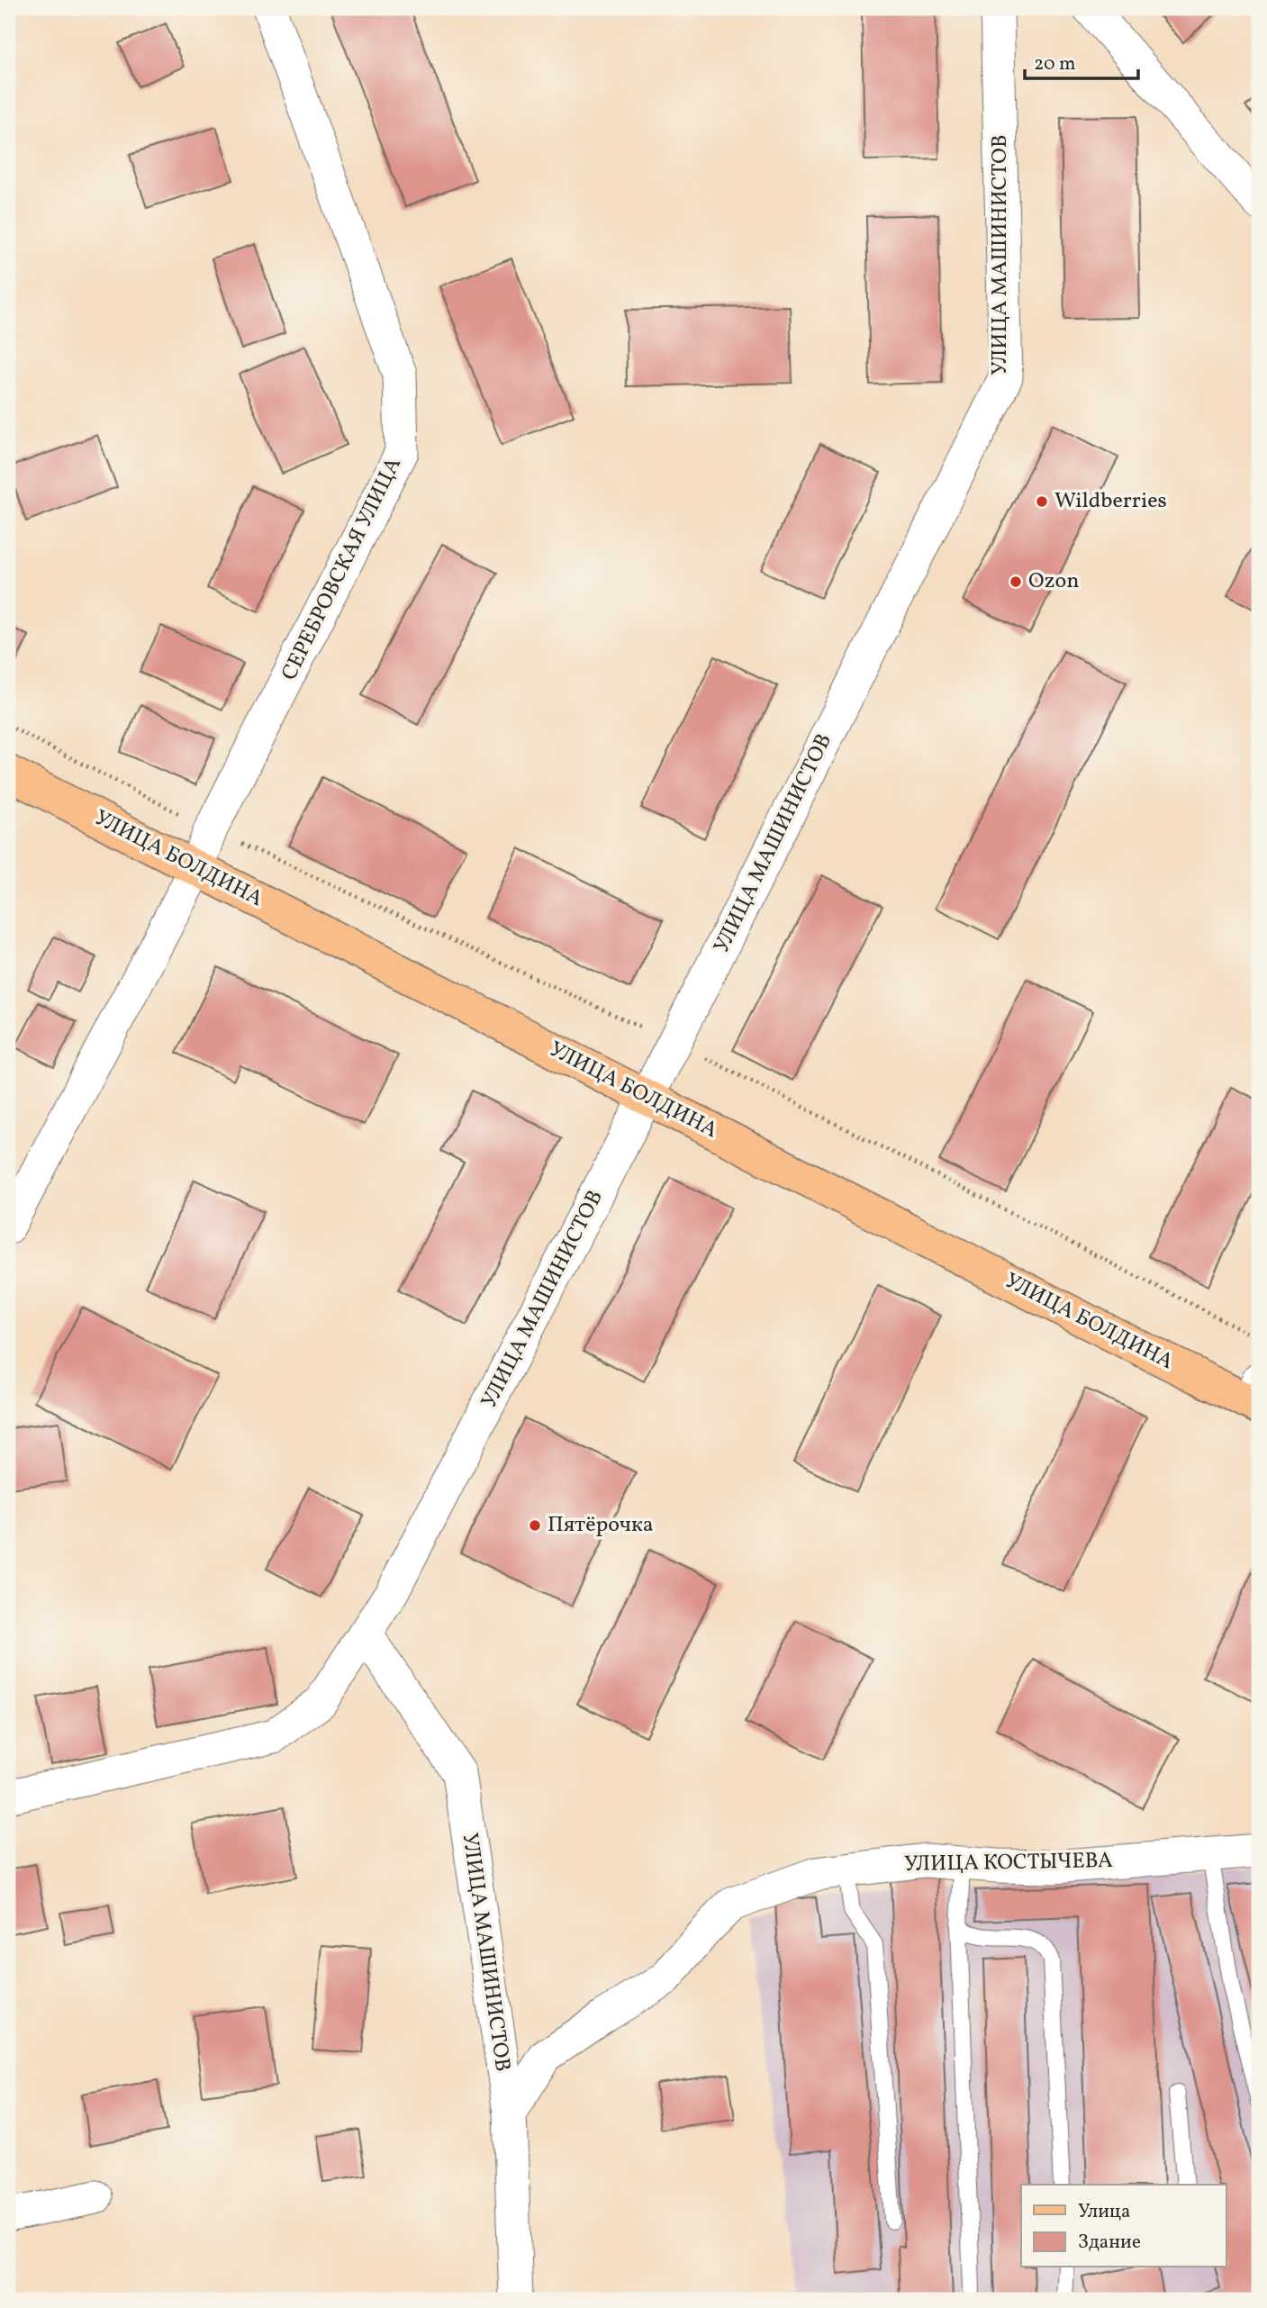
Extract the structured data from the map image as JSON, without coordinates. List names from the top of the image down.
{
  "streets": {
    "main road": ["УЛИЦА БОЛДИНА"],
    "street": ["УЛИЦА МАШИНИСТОВ", "СЕРЕБРОВСКАЯ УЛИЦА", "УЛИЦА КОСТЫЧЕВА"]
  },
  "crossings": [
    ["УЛИЦА МАШИНИСТОВ", "УЛИЦА БОЛДИНА"],
    ["УЛИЦА МАШИНИСТОВ", "УЛИЦА КОСТЫЧЕВА"],
    ["СЕРЕБРОВСКАЯ УЛИЦА", "УЛИЦА БОЛДИНА"]
  ],
  "places": ["Wildberries", "Ozon", "Пятёрочка"],
  "legend": ["Улица", "Здание"],
  "scale_bar": "20 m"
}
